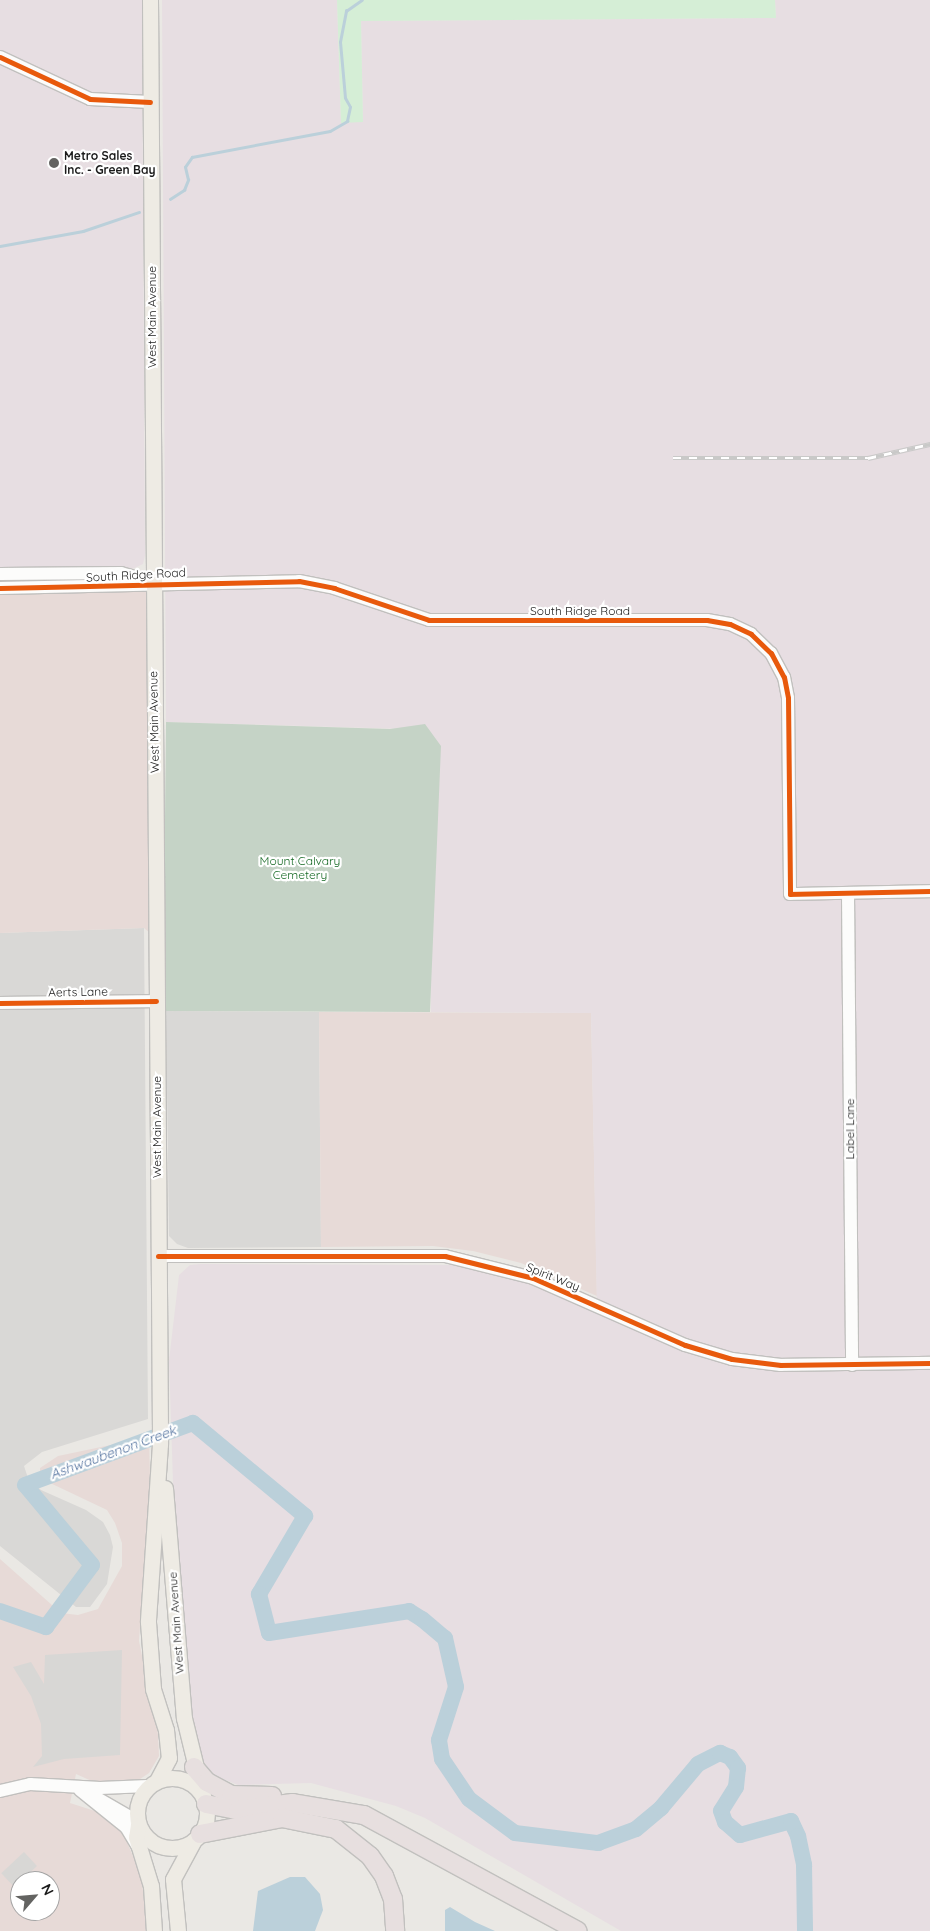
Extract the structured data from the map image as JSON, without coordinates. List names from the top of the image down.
{
  "streets": {
    "main road": ["West Main Avenue"],
    "street": [
      "South Ridge Road",
      "Aerts Lane",
      "Label Lane",
      "Spirit Way"
    ]
  },
  "crossings": [
    ["West Main Avenue", "South Ridge Road"],
    ["West Main Avenue", "Aerts Lane"],
    ["West Main Avenue", "Spirit Way"],
    ["South Ridge Road", "Label Lane"],
    ["Label Lane", "Spirit Way"]
  ],
  "water": ["Ashwaubenon Creek"],
  "parks": ["Mount Calvary Cemetery"],
  "places": ["Metro Sales Inc. - Green Bay"],
  "north": "top right"
}
